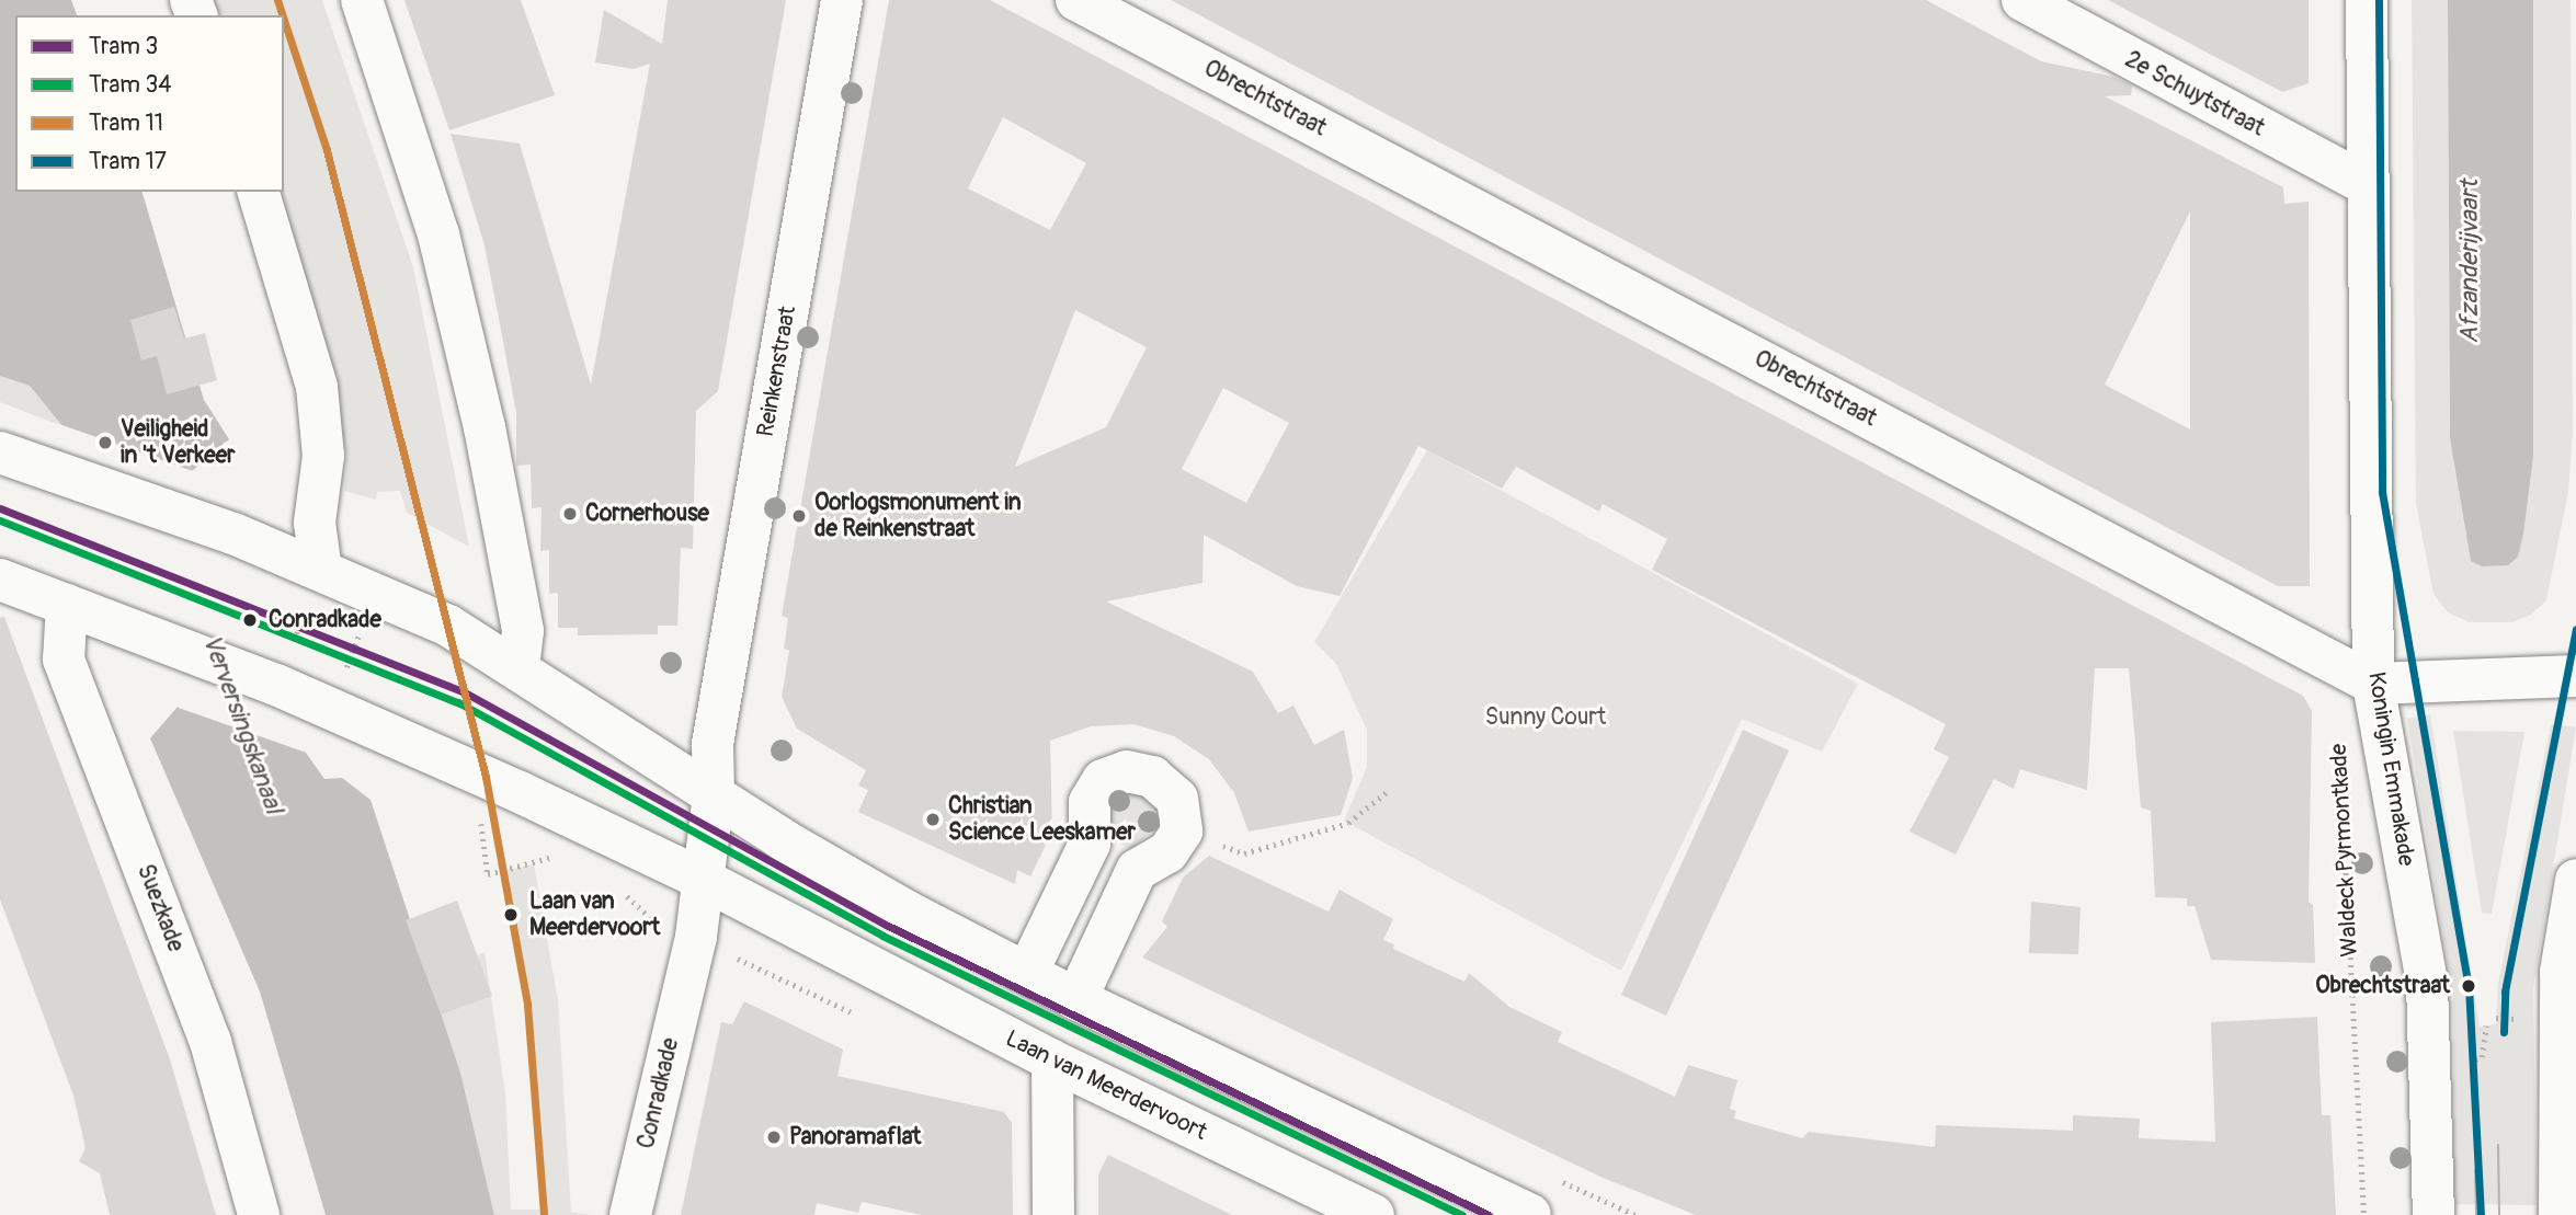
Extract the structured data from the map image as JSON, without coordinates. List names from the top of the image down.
{
  "streets": {
    "street": [
      "2e Schuytstraat",
      "Obrechtstraat",
      "Reinkenstraat",
      "Koningin Emmakade",
      "Suezkade",
      "Laan van Meerdervoort",
      "Conradkade"
    ],
    "path": ["Waldeck Pyrmontkade"]
  },
  "crossings": [
    ["2e Schuytstraat", "Koningin Emmakade"],
    ["Obrechtstraat", "Koningin Emmakade"],
    ["Reinkenstraat", "Conradkade"],
    ["Suezkade", "Laan van Meerdervoort"],
    ["Laan van Meerdervoort", "Conradkade"]
  ],
  "water": ["Afzanderijvaart", "Verversingskanaal"],
  "parks": ["Sunny Court"],
  "places": [
    "Veiligheid in 't Verkeer",
    "Cornerhouse",
    "Oorlogsmonument in de Reinkenstraat",
    "Conradkade",
    "Christian Science Leeskamer",
    "Laan van Meerdervoort",
    "Obrechtstraat",
    "Panoramaflat"
  ],
  "lines": [
    "tram line 11",
    "tram line 17",
    "tram line 3",
    "tram line 34"
  ],
  "legend": [
    "Tram 3",
    "Tram 34",
    "Tram 11",
    "Tram 17"
  ]
}
